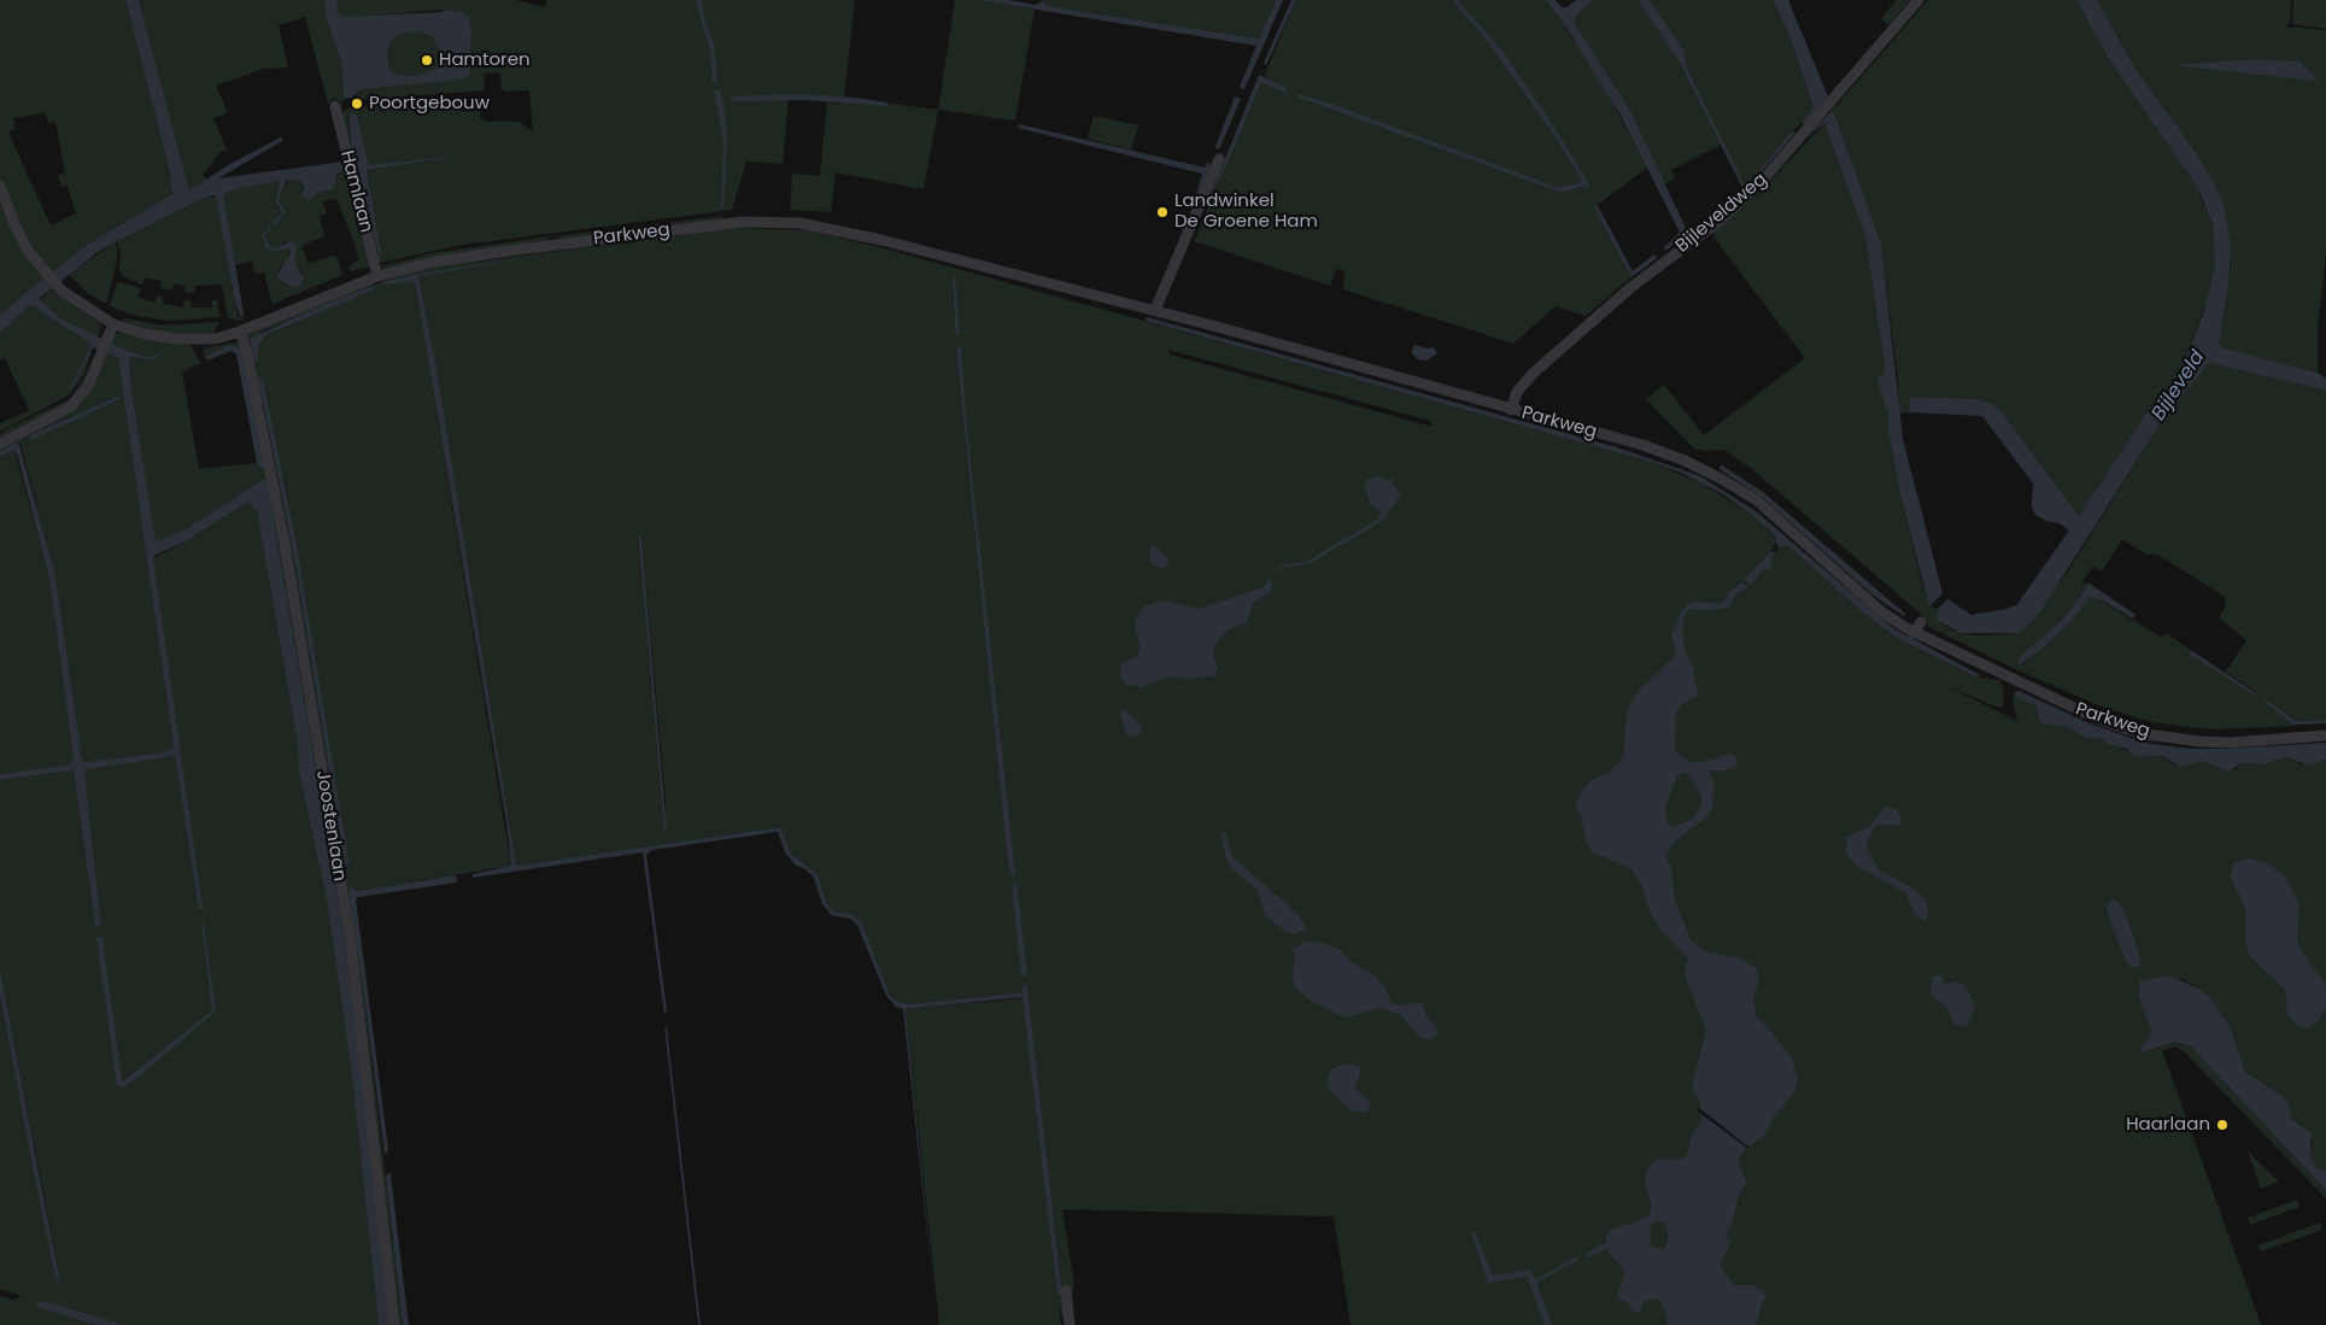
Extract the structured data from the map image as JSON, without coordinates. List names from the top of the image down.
{
  "streets": {
    "street": [
      "Hamlaan",
      "Bijleveldweg",
      "Parkweg",
      "Joostenlaan"
    ]
  },
  "crossings": [
    ["Hamlaan", "Parkweg"],
    ["Bijleveldweg", "Parkweg"],
    ["Parkweg", "Joostenlaan"]
  ],
  "water": ["Bijleveld"],
  "places": [
    "Hamtoren",
    "Poortgebouw",
    "Landwinkel De Groene Ham",
    "Haarlaan"
  ]
}
